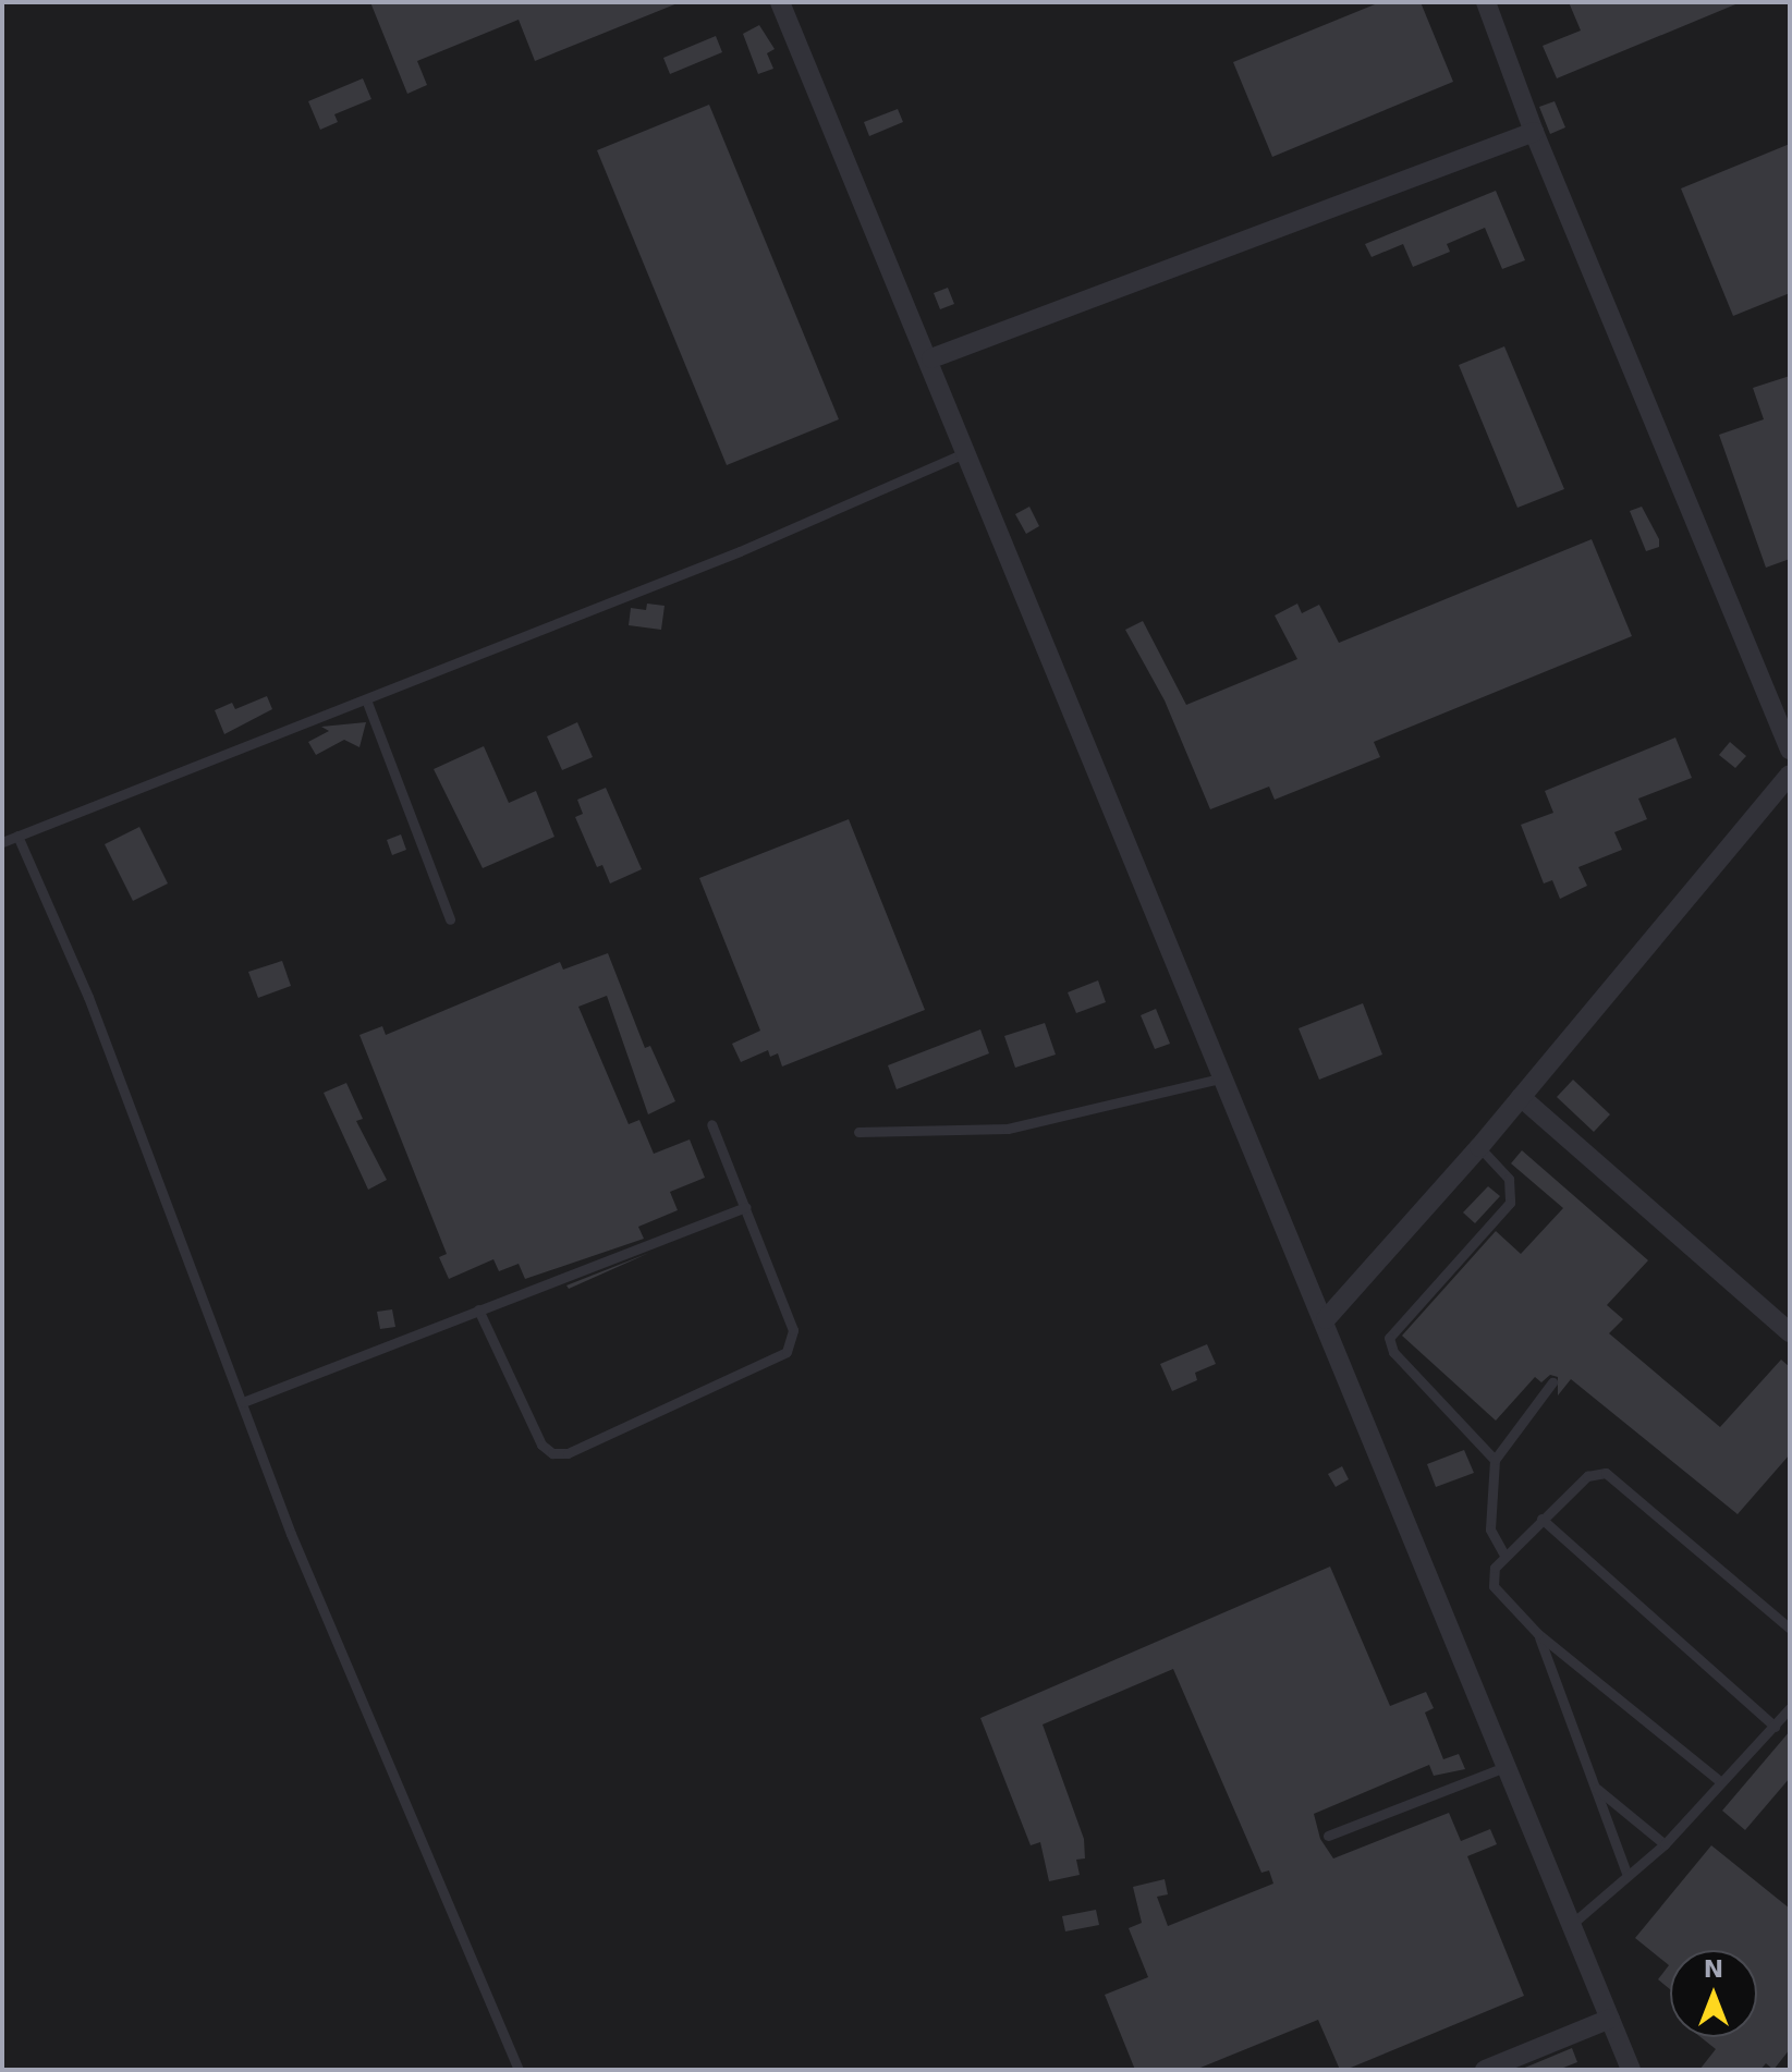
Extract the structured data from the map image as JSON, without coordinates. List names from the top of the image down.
{
  "north": "top"
}
